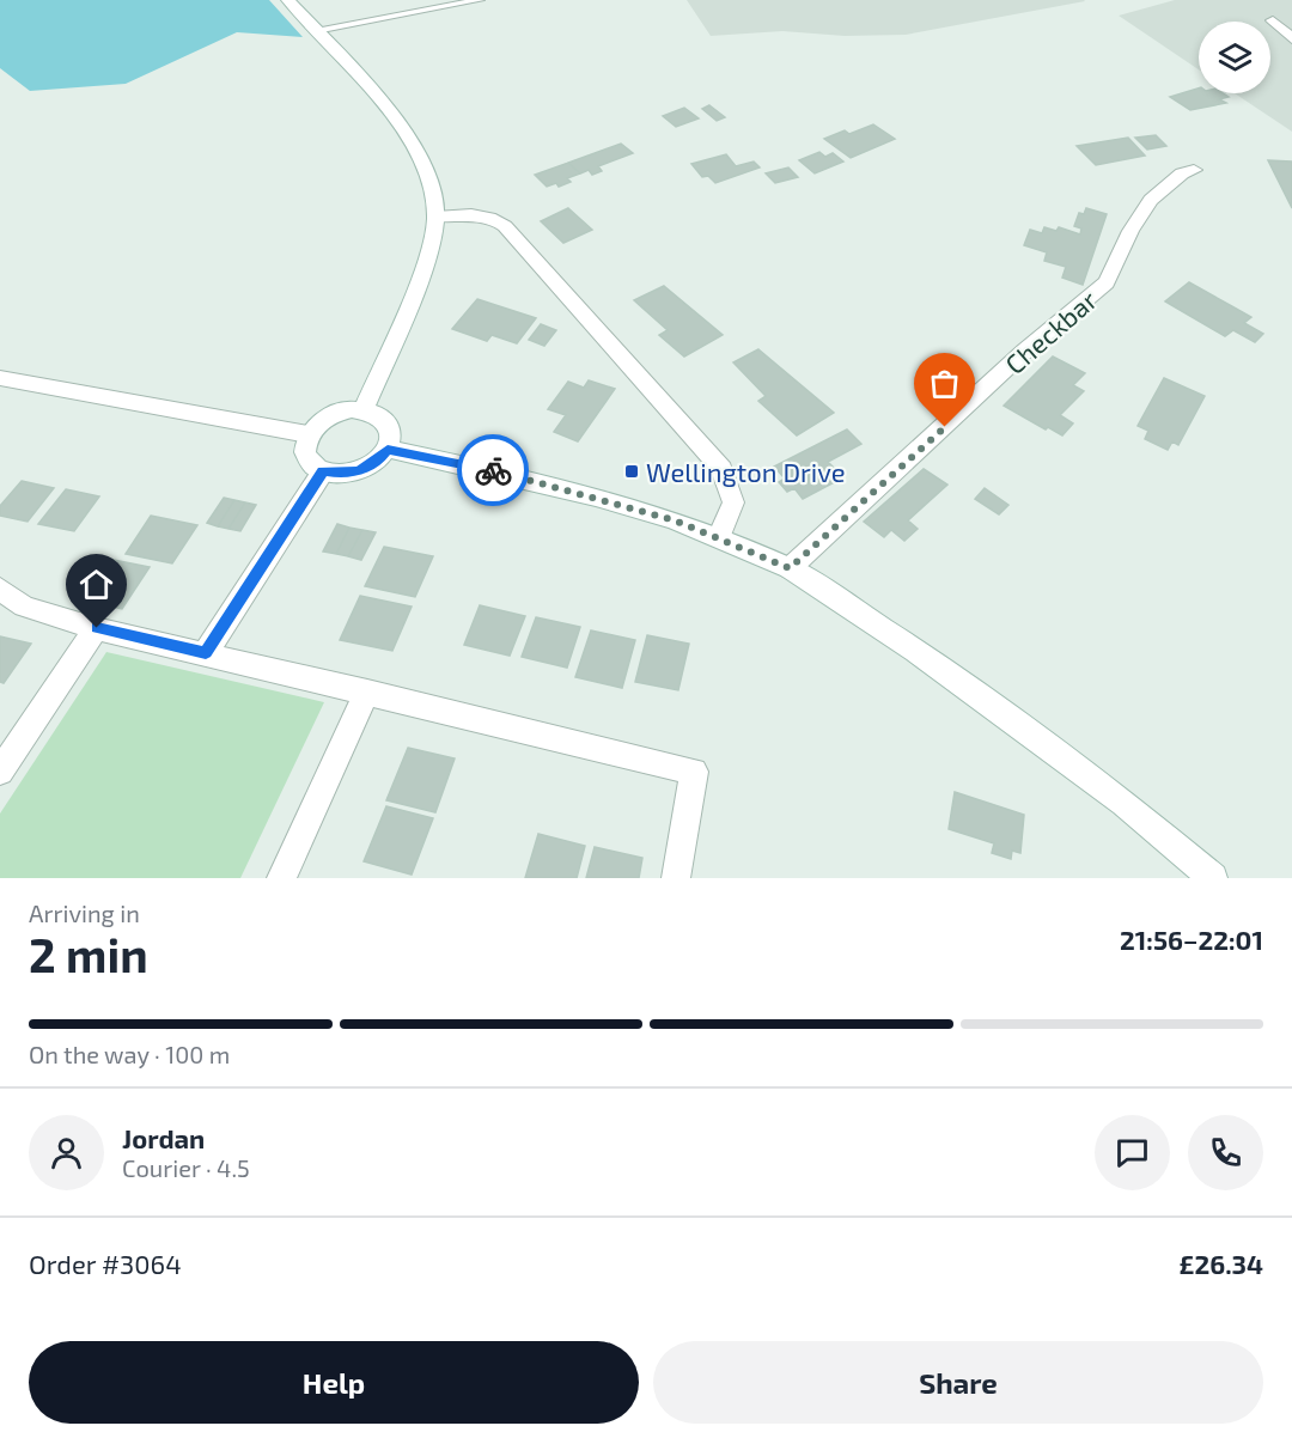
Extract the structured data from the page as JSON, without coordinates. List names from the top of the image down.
{
  "streets": {
    "street": ["Checkbar"]
  },
  "places": {
    "transit": ["Wellington Drive"]
  },
  "page": {
    "heading": ["2 min", "Arriving in", "21:56–22:01"],
    "panel": [
      "Jordan",
      "Courier · 4.5",
      "Order #3064",
      "£26.34"
    ],
    "bar": "On the way · 100 m",
    "buttons": ["Help", "Share"]
  }
}
